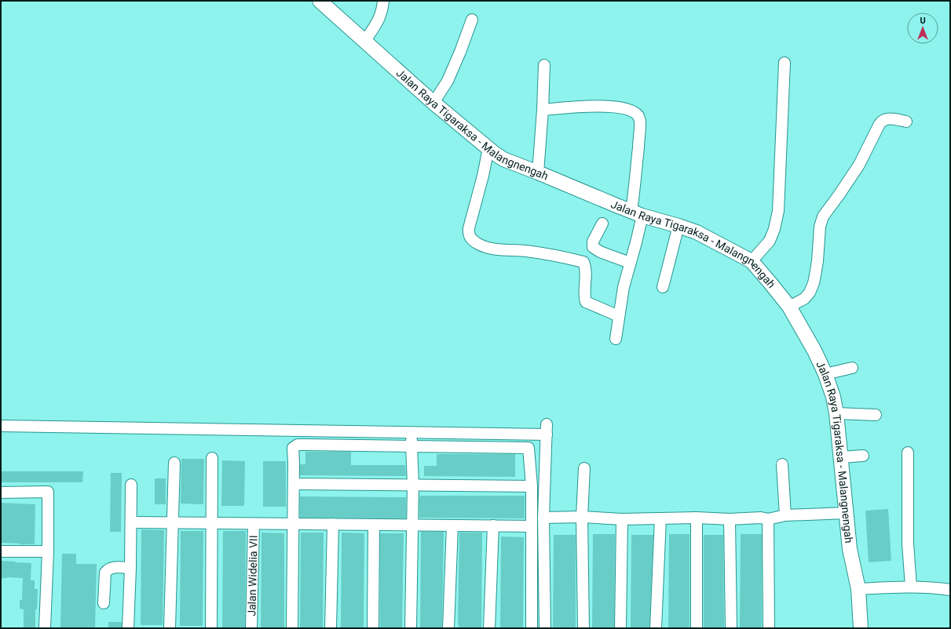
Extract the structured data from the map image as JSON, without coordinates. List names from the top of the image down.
{
  "streets": {
    "main road": ["Jalan Raya Tigaraksa - Malangnengah"],
    "street": ["Jalan Widelia VII"]
  },
  "north": "top"
}
